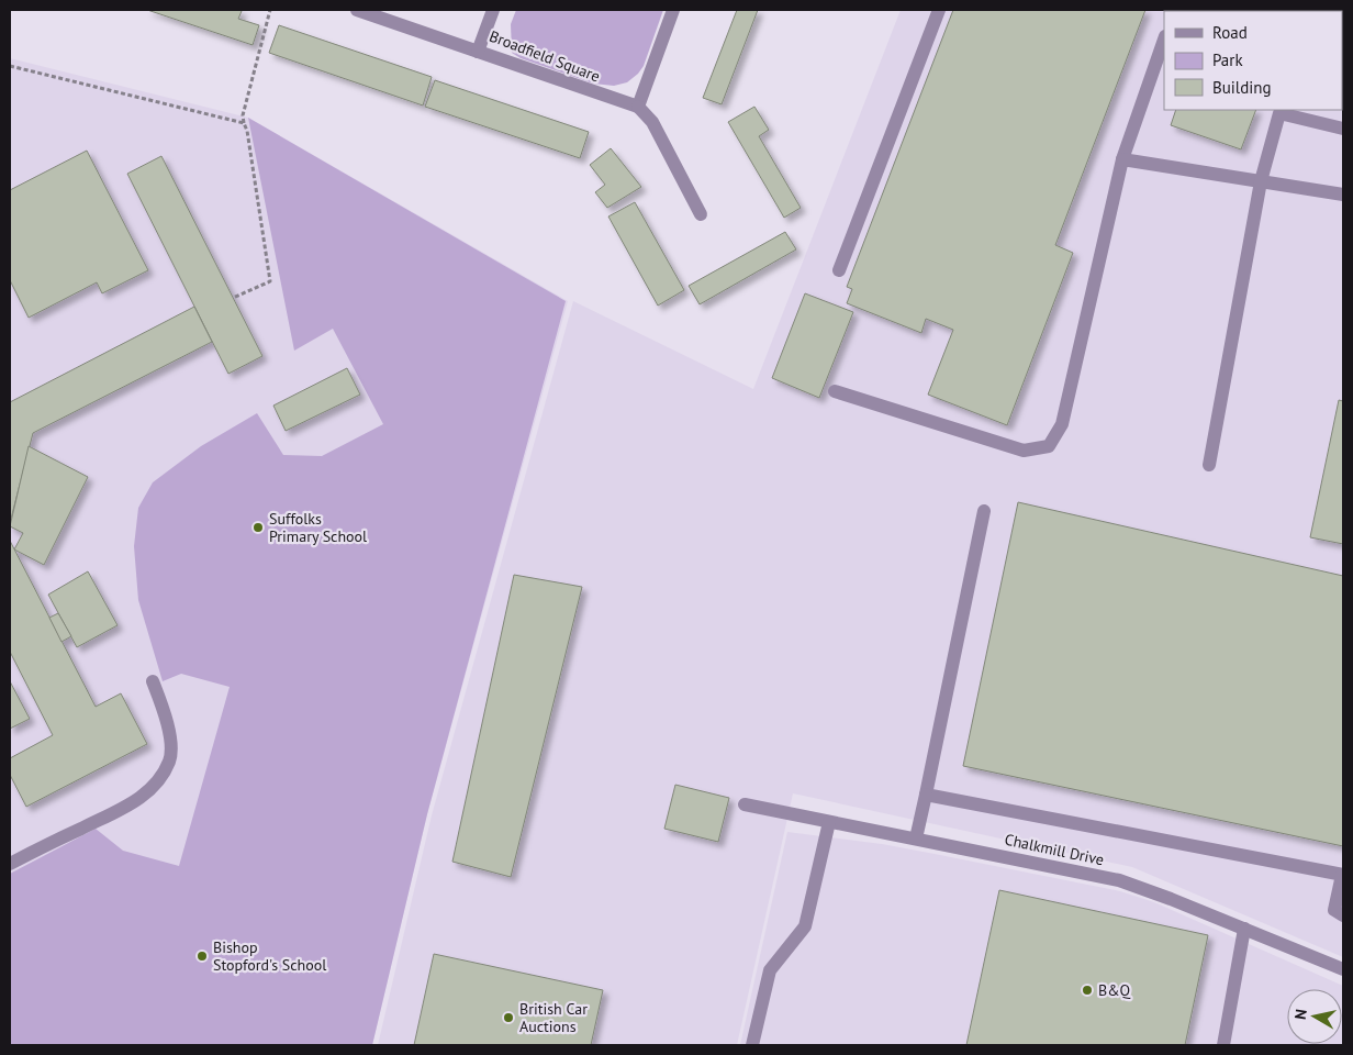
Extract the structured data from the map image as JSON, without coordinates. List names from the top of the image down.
{
  "streets": {
    "street": ["Broadfield Square", "Chalkmill Drive"]
  },
  "places": [
    "Suffolks Primary School",
    "Bishop Stopford's School",
    "B&Q",
    "British Car Auctions"
  ],
  "legend": ["Road", "Park", "Building"],
  "north": "left"
}
